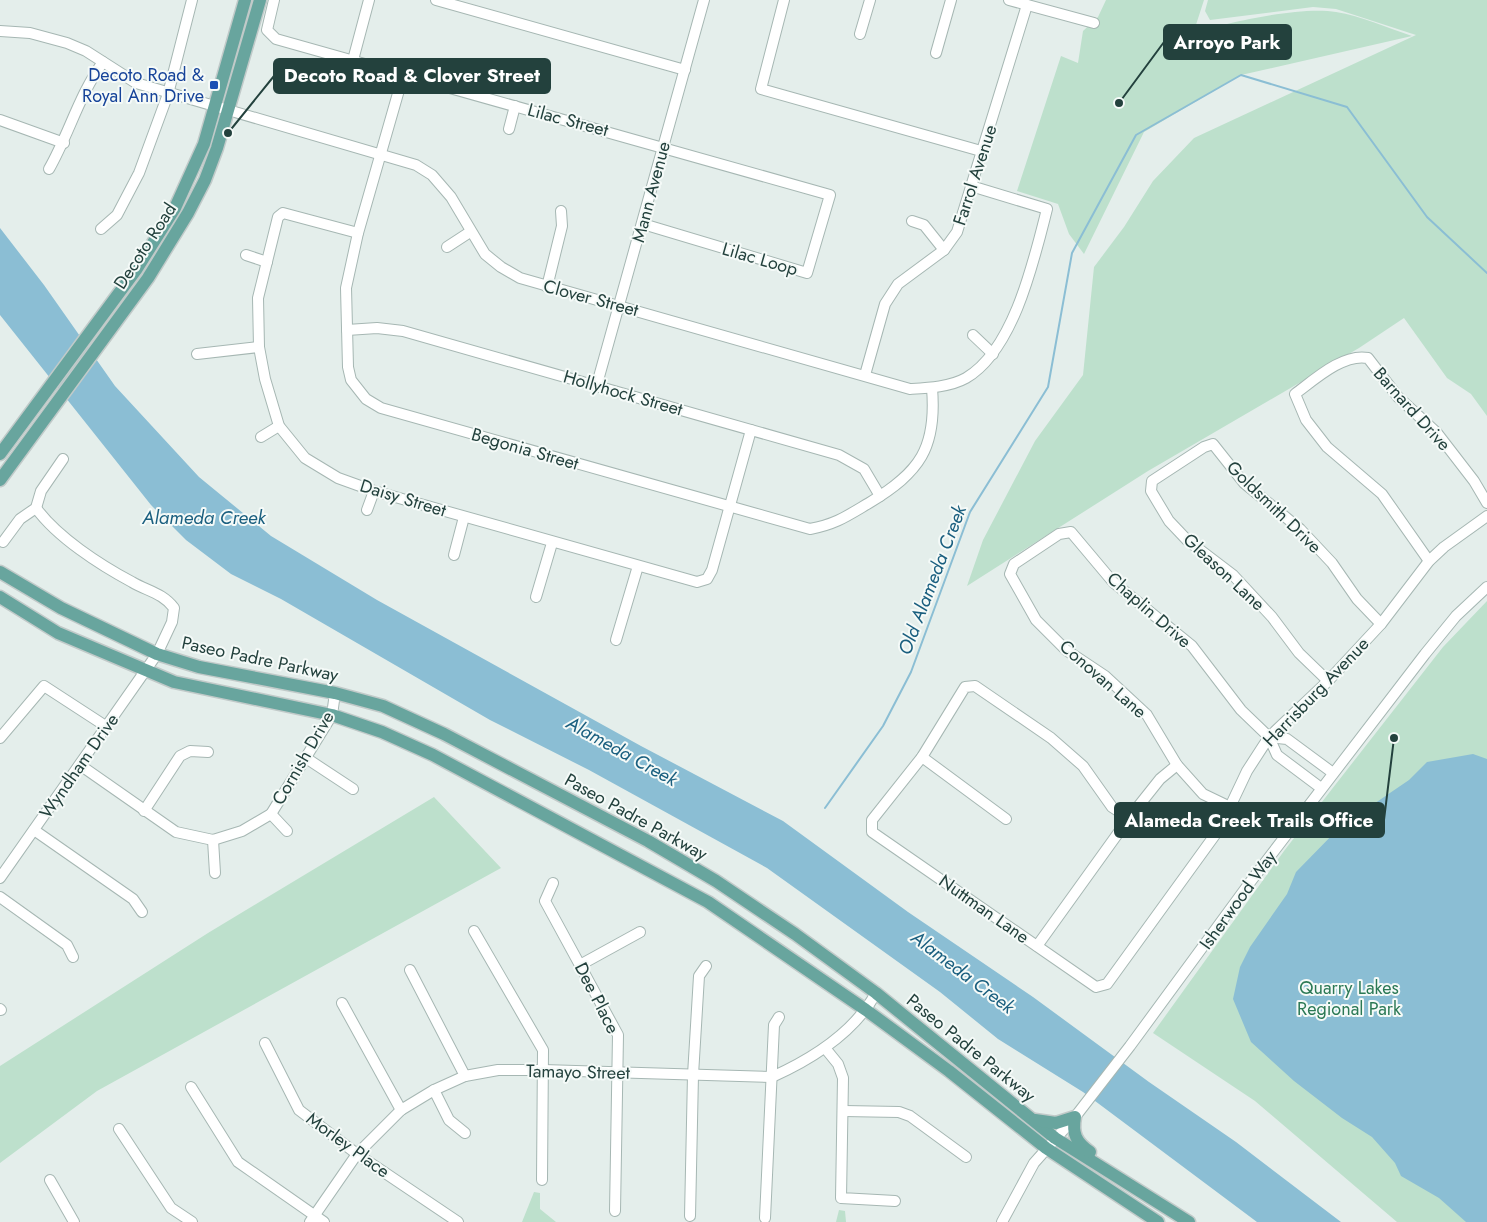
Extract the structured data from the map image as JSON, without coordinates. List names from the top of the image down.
{
  "streets": {
    "main road": ["Decoto Road", "Paseo Padre Parkway"],
    "street": [
      "Lilac Street",
      "Farrol Avenue",
      "Mann Avenue",
      "Lilac Loop",
      "Clover Street",
      "Hollyhock Street",
      "Barnard Drive",
      "Begonia Street",
      "Daisy Street",
      "Goldsmith Drive",
      "Gleason Lane",
      "Chaplin Drive",
      "Conovan Lane",
      "Harrisburg Avenue",
      "Cornish Drive",
      "Wyndham Drive",
      "Isherwood Way",
      "Nuttman Lane",
      "Dee Place",
      "Tamayo Street",
      "Morley Place"
    ]
  },
  "crossings": [
    ["Lilac Street", "Mann Avenue"],
    ["Lilac Street", "Lilac Loop"],
    ["Lilac Street", "Begonia Street"],
    ["Farrol Avenue", "Clover Street"],
    ["Mann Avenue", "Lilac Loop"],
    ["Mann Avenue", "Clover Street"],
    ["Mann Avenue", "Hollyhock Street"],
    ["Decoto Road", "Clover Street"],
    ["Clover Street", "Begonia Street"],
    ["Hollyhock Street", "Begonia Street"],
    ["Barnard Drive", "Harrisburg Avenue"],
    ["Begonia Street", "Daisy Street"],
    ["Goldsmith Drive", "Gleason Lane"],
    ["Goldsmith Drive", "Harrisburg Avenue"],
    ["Gleason Lane", "Harrisburg Avenue"],
    ["Chaplin Drive", "Conovan Lane"],
    ["Chaplin Drive", "Harrisburg Avenue"],
    ["Chaplin Drive", "Isherwood Way"],
    ["Paseo Padre Parkway", "Cornish Drive"],
    ["Paseo Padre Parkway", "Wyndham Drive"],
    ["Paseo Padre Parkway", "Isherwood Way"],
    ["Paseo Padre Parkway", "Tamayo Street"],
    ["Conovan Lane", "Harrisburg Avenue"],
    ["Harrisburg Avenue", "Nuttman Lane"],
    ["Cornish Drive", "Wyndham Drive"],
    ["Dee Place", "Tamayo Street"],
    ["Tamayo Street", "Morley Place"]
  ],
  "water": ["Alameda Creek", "Old Alameda Creek"],
  "parks": ["Quarry Lakes Regional Park"],
  "places": {
    "transit": ["Decoto Road & Royal Ann Drive"],
    "other": ["Arroyo Park", "Decoto Road & Clover Street", "Alameda Creek Trails Office"]
  }
}
